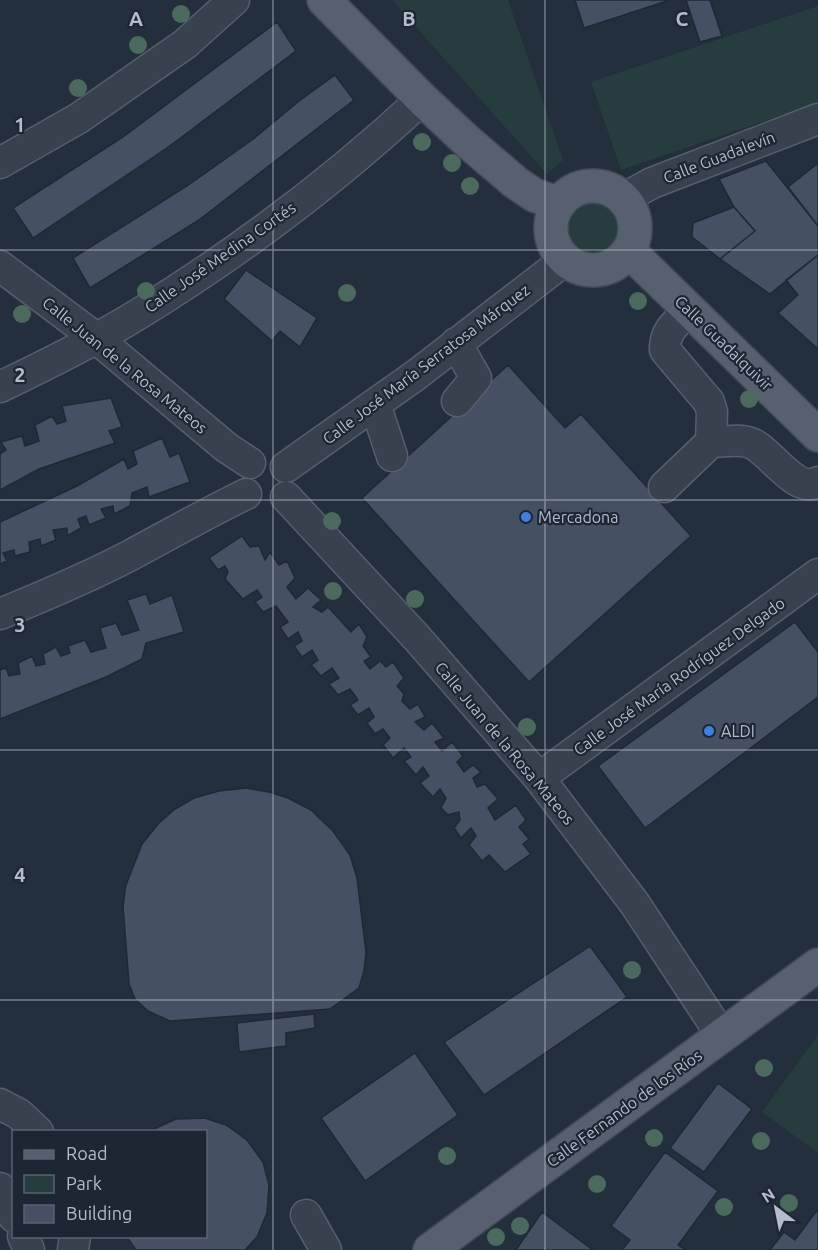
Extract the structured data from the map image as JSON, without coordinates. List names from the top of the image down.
{
  "streets": {
    "main road": ["Calle Guadalquivir", "Calle Fernando de los Ríos"],
    "street": [
      "Calle Guadalevín",
      "Calle José Medina Cortés",
      "Calle José María Serratosa Márquez",
      "Calle Juan de la Rosa Mateos",
      "Calle José María Rodríguez Delgado"
    ]
  },
  "crossings": [
    ["Calle Guadalevín", "Calle Guadalquivir"],
    ["Calle Guadalevín", "Calle José María Serratosa Márquez"],
    ["Calle José Medina Cortés", "Calle Juan de la Rosa Mateos"],
    ["Calle Guadalquivir", "Calle José María Serratosa Márquez"],
    ["Calle José María Serratosa Márquez", "Calle Juan de la Rosa Mateos"],
    ["Calle Juan de la Rosa Mateos", "Calle José María Rodríguez Delgado"],
    ["Calle Juan de la Rosa Mateos", "Calle Fernando de los Ríos"]
  ],
  "places": ["Mercadona", "ALDI"],
  "legend": ["Road", "Park", "Building"],
  "north": "top left",
  "grid": {
    "columns": ["A", "B", "C"],
    "rows": [
      "1",
      "2",
      "3",
      "4"
    ]
  }
}
